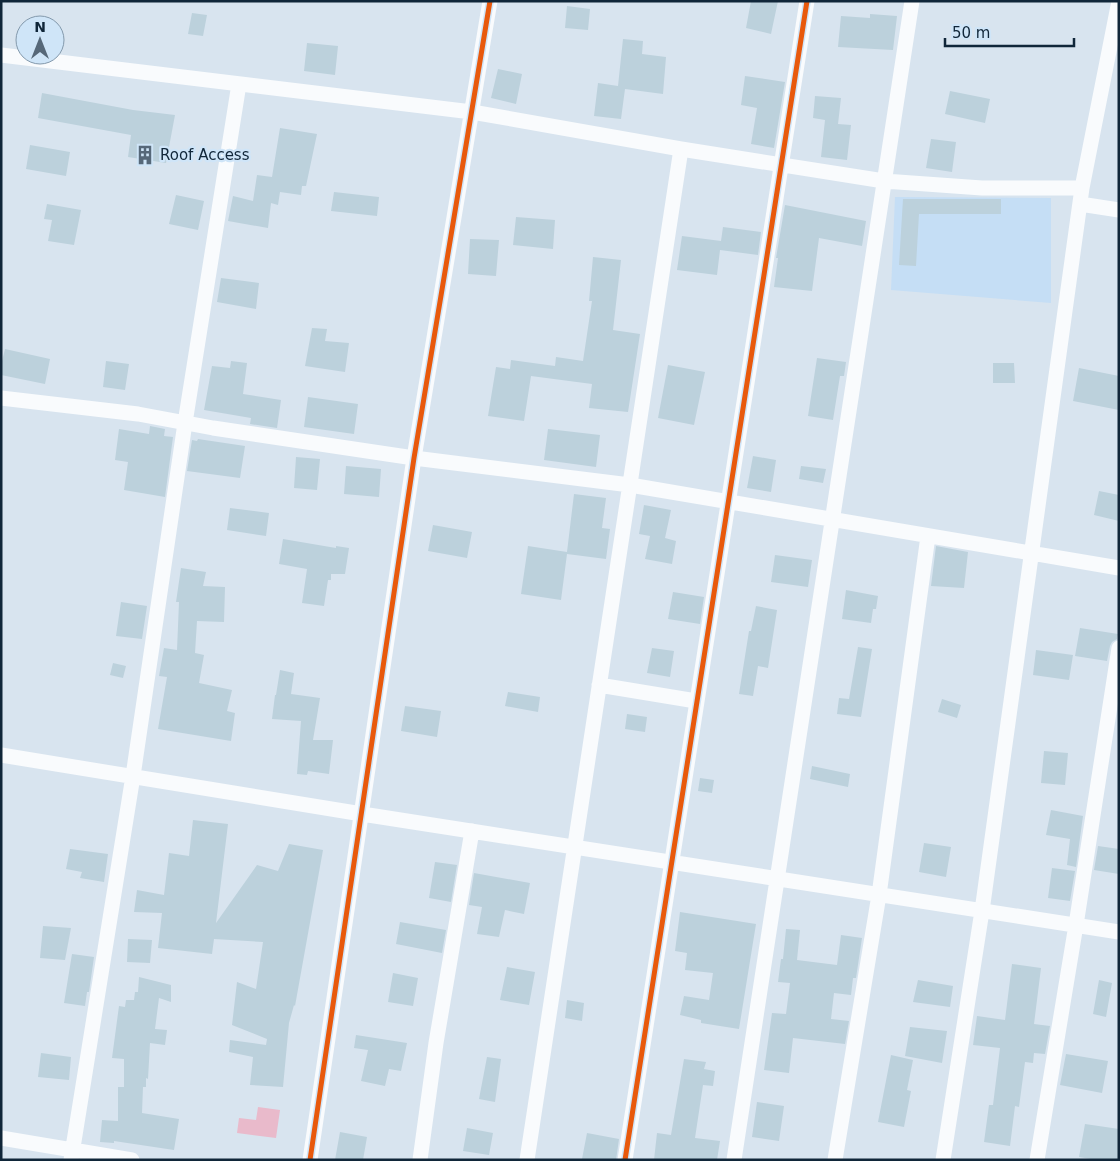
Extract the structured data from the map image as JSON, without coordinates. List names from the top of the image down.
{
  "places": {
    "building": ["Roof Access"]
  },
  "scale_bar": "50 m",
  "north": "top"
}
